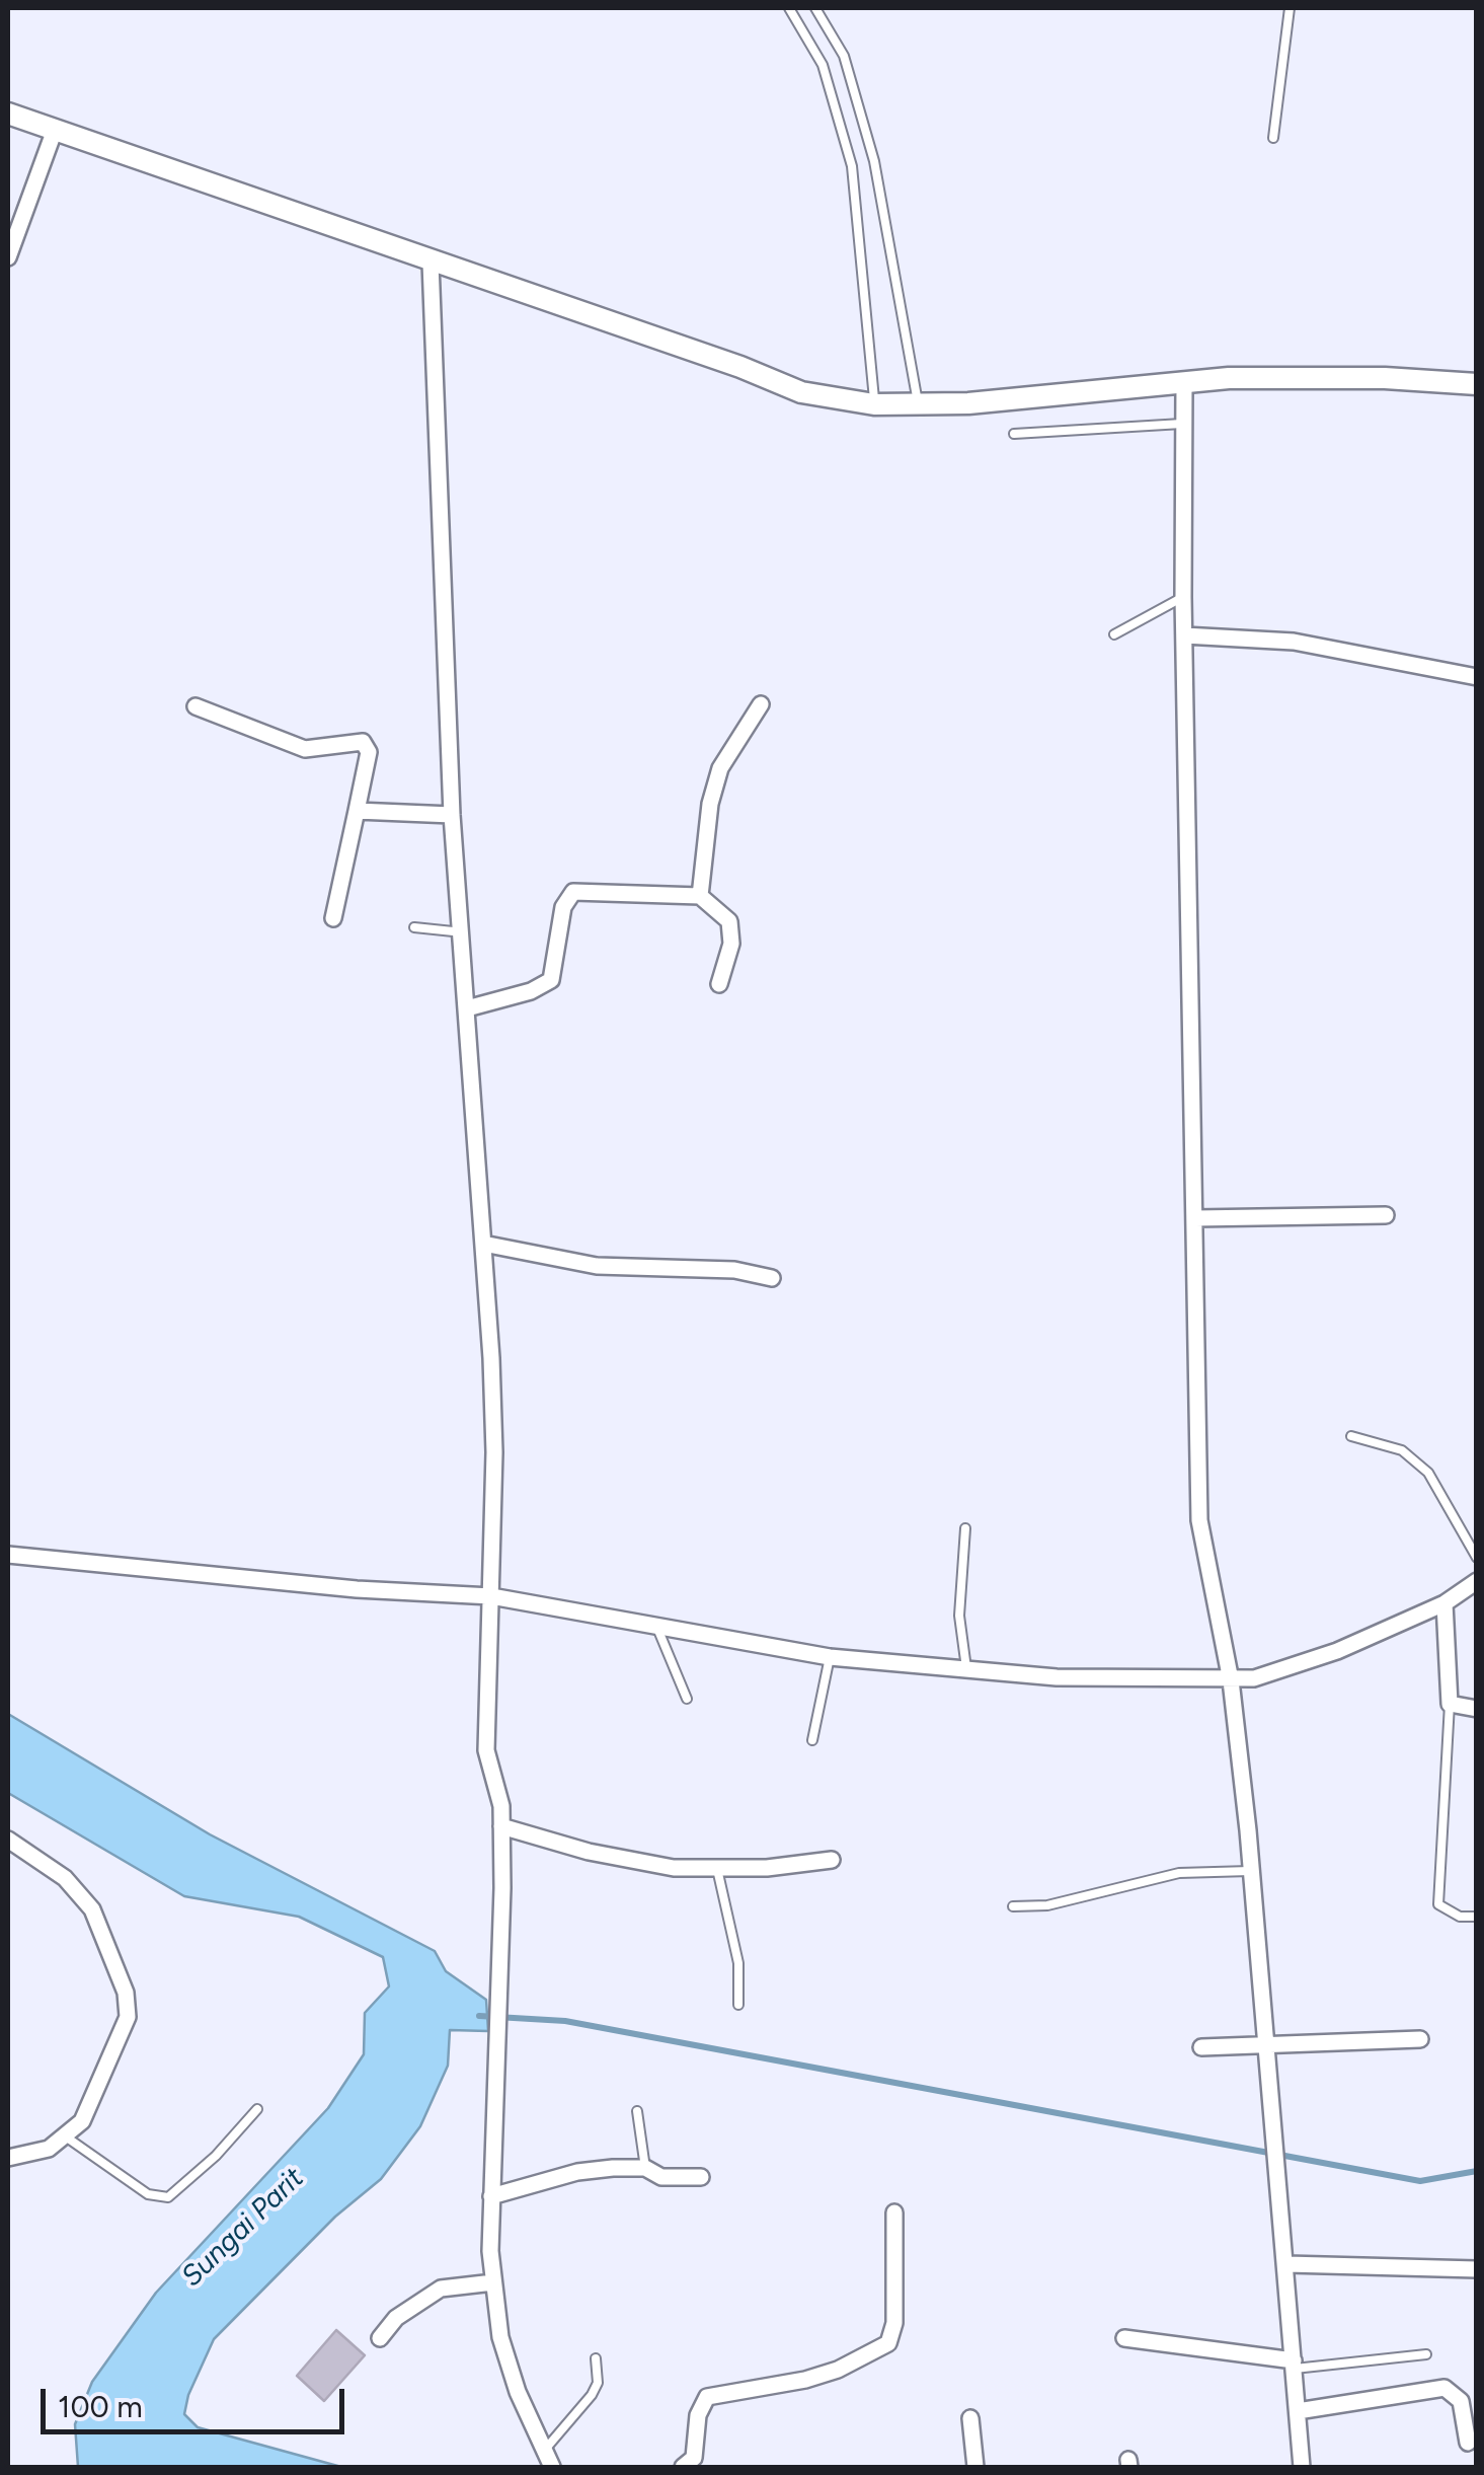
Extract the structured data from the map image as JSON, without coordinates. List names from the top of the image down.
{
  "water": ["Sungai Parit"],
  "scale_bar": "100 m"
}
